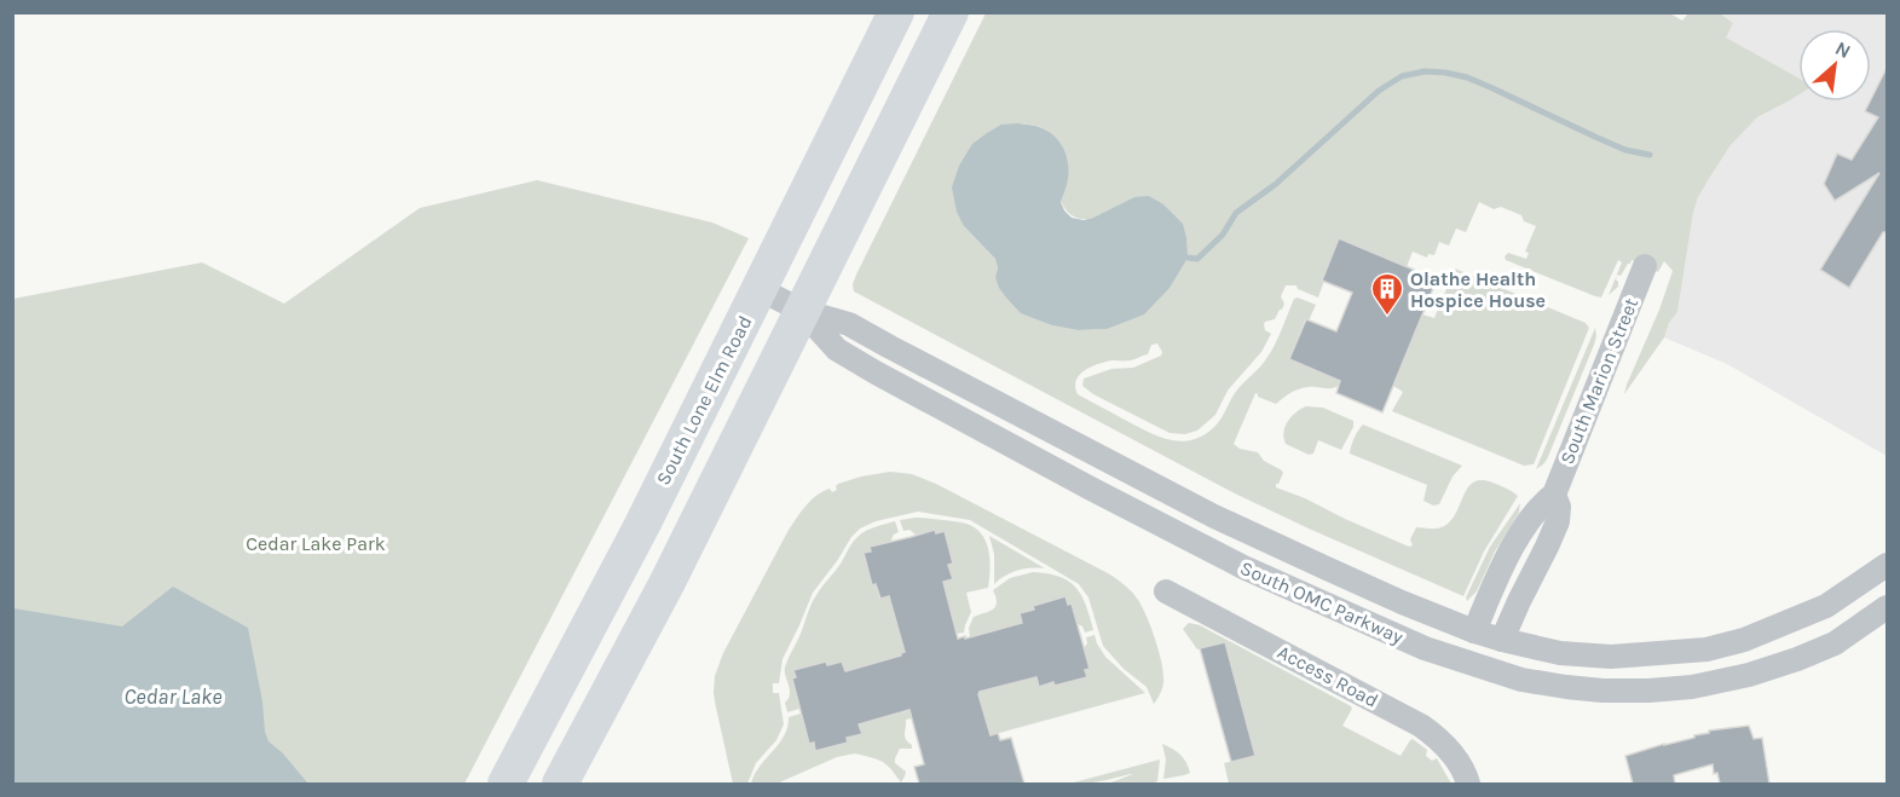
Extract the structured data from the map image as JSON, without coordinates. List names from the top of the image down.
{
  "streets": {
    "main road": ["South Lone Elm Road"],
    "street": ["South Marion Street", "South OMC Parkway", "Access Road"]
  },
  "crossings": [
    ["South Marion Street", "South OMC Parkway"],
    ["South Lone Elm Road", "South OMC Parkway"]
  ],
  "water": ["Cedar Lake"],
  "parks": ["Cedar Lake Park"],
  "places": {
    "building": ["Olathe Health Hospice House"]
  },
  "north": "top right"
}
